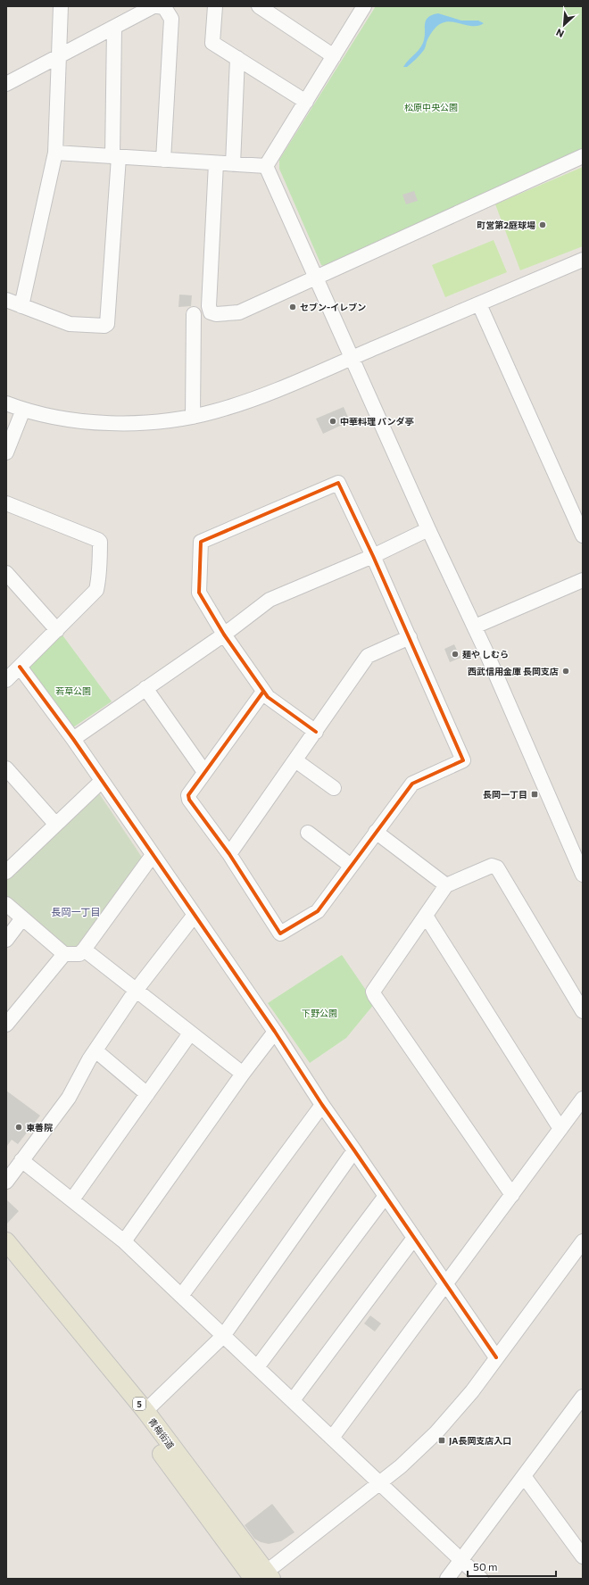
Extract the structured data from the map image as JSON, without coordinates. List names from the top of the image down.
{
  "streets": {
    "main road": ["5", "青梅街道"]
  },
  "districts": ["長岡一丁目"],
  "parks": ["松原中央公園", "若草公園", "下野公園"],
  "places": {
    "other": [
      "町営第2庭球場",
      "セブン-イレブン",
      "中華料理 パンダ亭",
      "麺や しむら",
      "西武信用金庫 長岡支店",
      "東善院"
    ],
    "transit": ["長岡一丁目", "JA長岡支店入口"]
  },
  "scale_bar": "50 m",
  "north": "bottom left"
}
